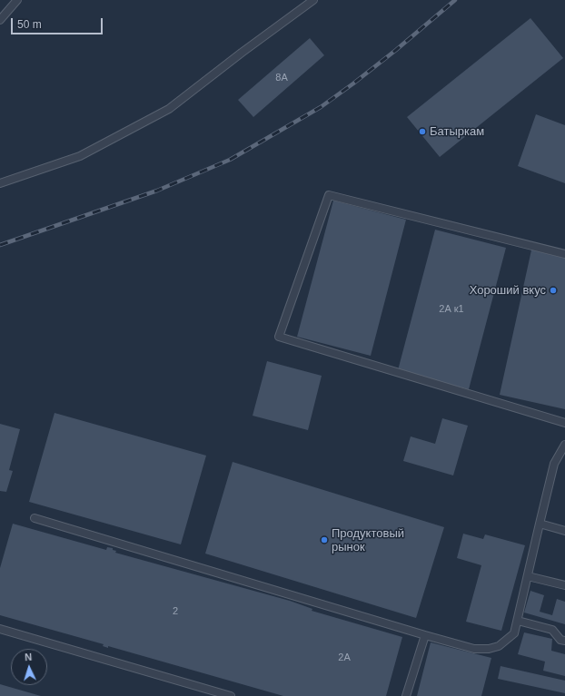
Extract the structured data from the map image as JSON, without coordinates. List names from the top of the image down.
{
  "places": ["Батыркам", "Хороший вкус", "Продуктовый рынок"],
  "house_numbers": [
    "8А",
    "2А к1",
    "2",
    "2А"
  ],
  "scale_bar": "50 m",
  "north": "top"
}
